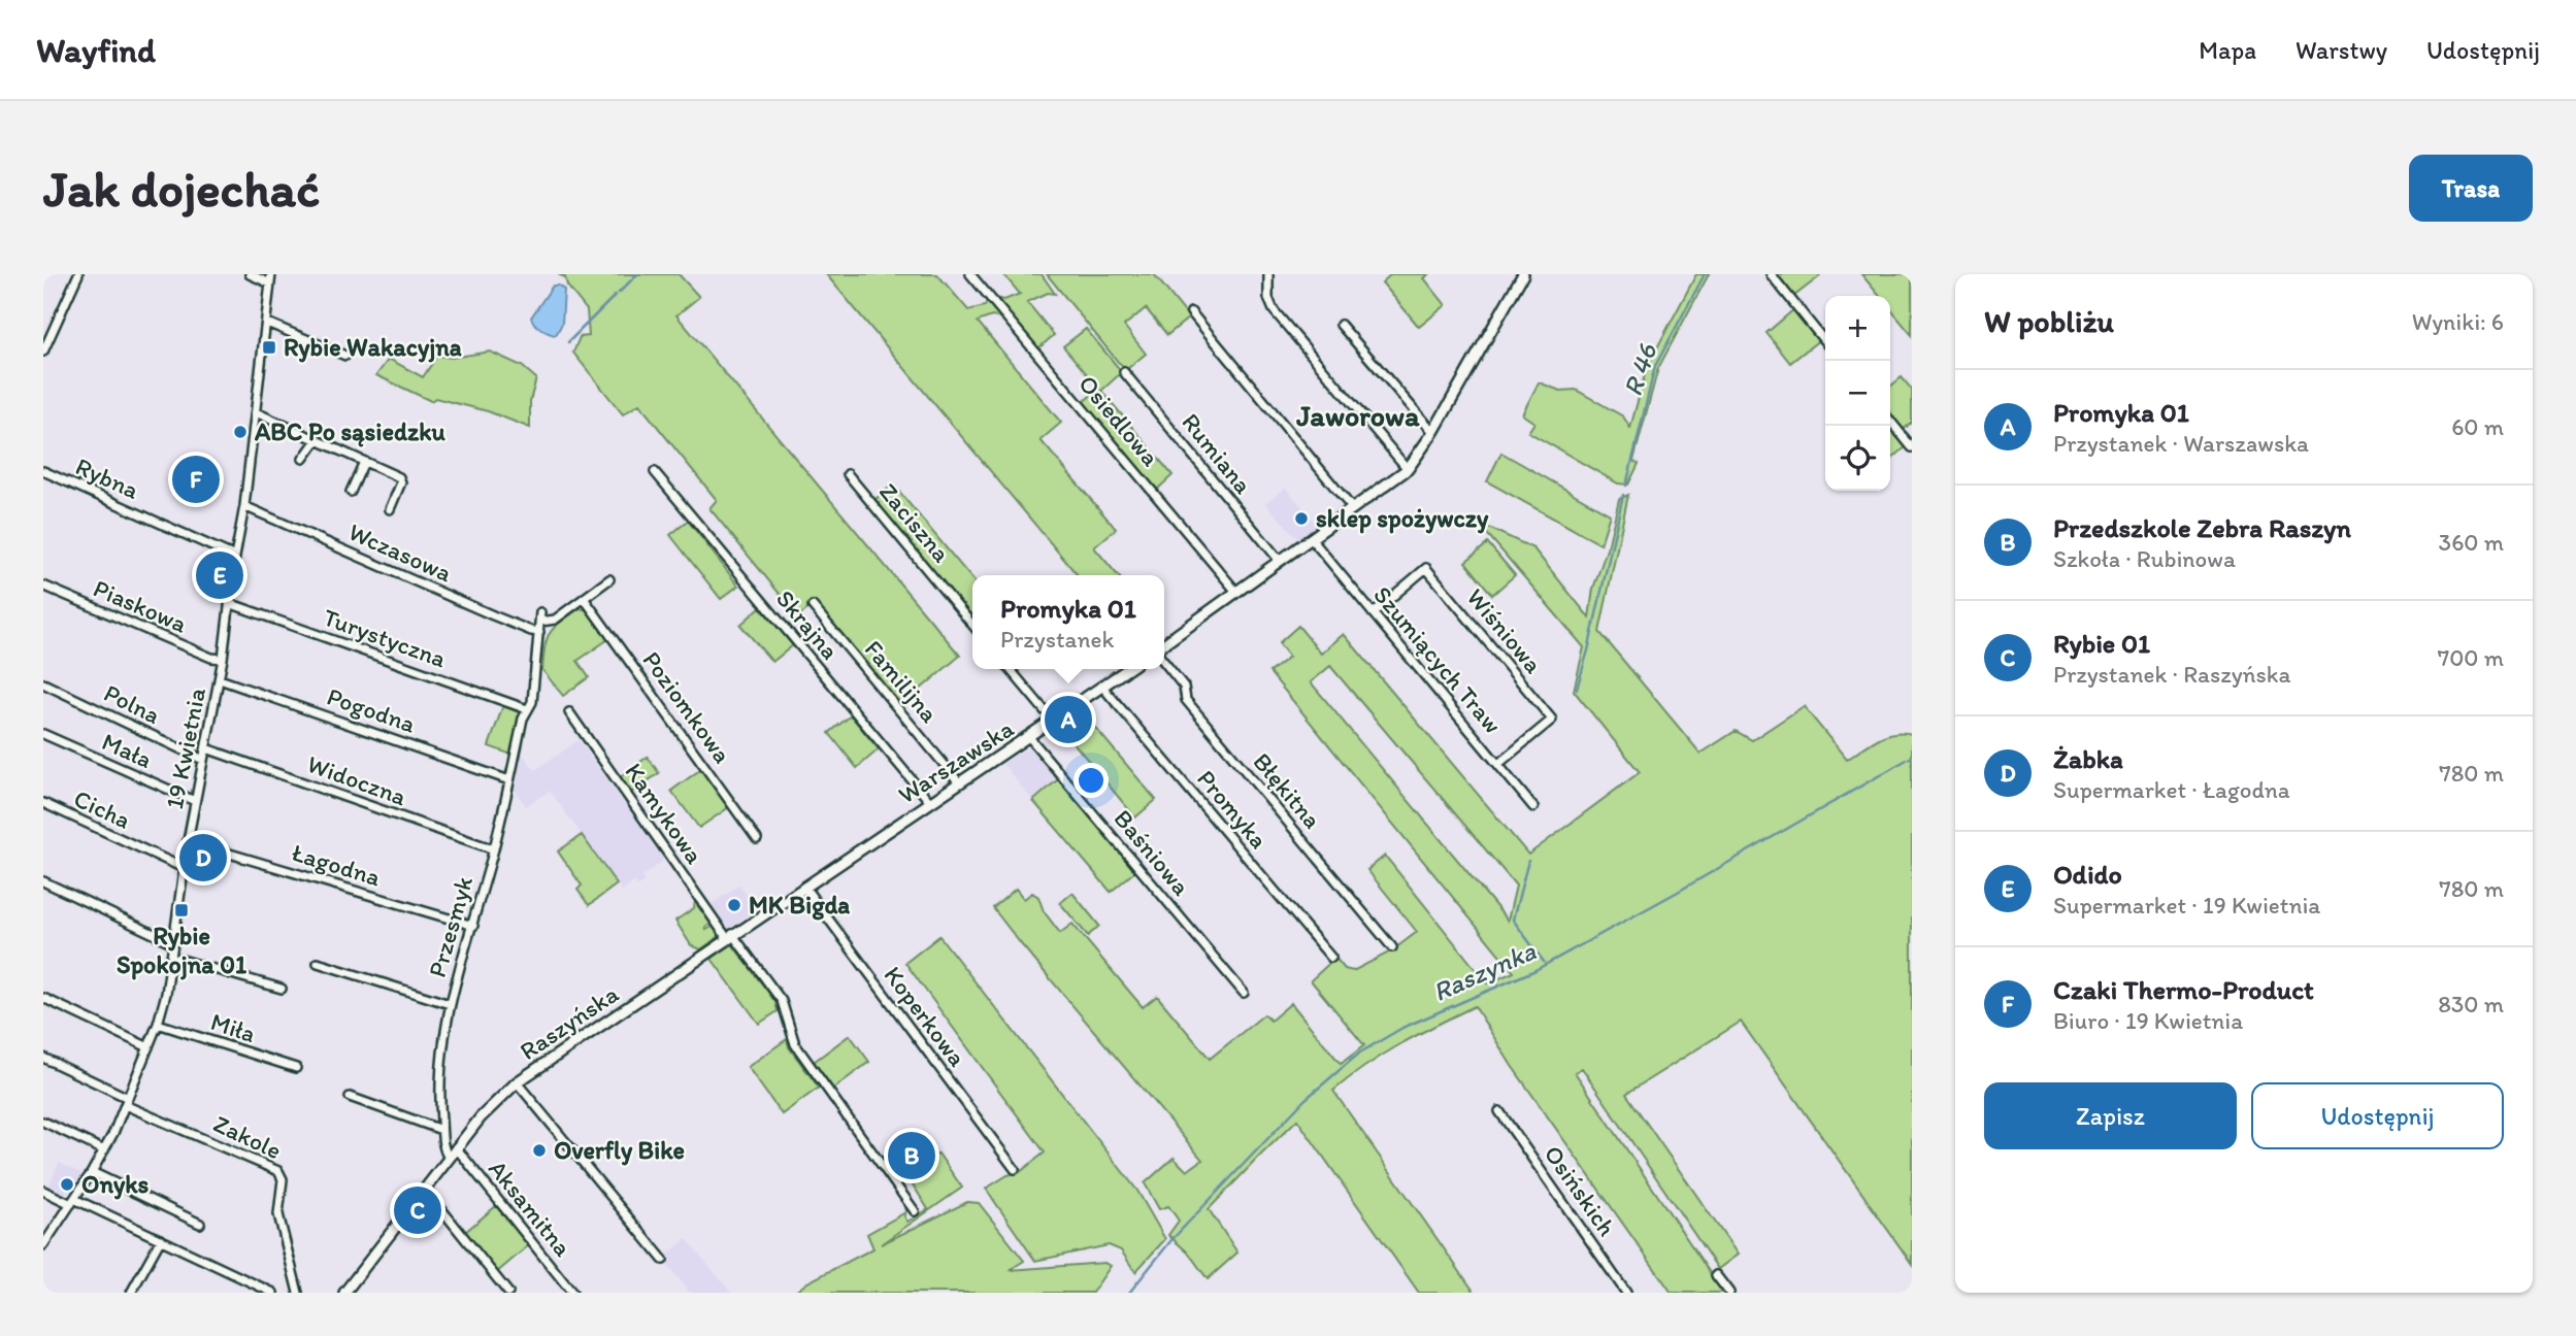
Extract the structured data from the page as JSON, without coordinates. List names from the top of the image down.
{
  "streets": {
    "street": [
      "Osiedlowa",
      "Rumiana",
      "Rybna",
      "Zaciszna",
      "Wczasowa",
      "Piaskowa",
      "Skrajna",
      "Wiśniowa",
      "Turystyczna",
      "Szumiących Traw",
      "Familijna",
      "Polna",
      "Poziomkowa",
      "Pogodna",
      "19 Kwietnia",
      "Mała",
      "Warszawska",
      "Widoczna",
      "Błękitna",
      "Cicha",
      "Promyka",
      "Kamykowa",
      "Baśniowa",
      "Łagodna",
      "Przesmyk",
      "Koperkowa",
      "Raszyńska",
      "Miła",
      "Zakole",
      "Osińskich",
      "Aksamitna"
    ]
  },
  "crossings": [
    ["Rybna", "19 Kwietnia"],
    ["Wczasowa", "19 Kwietnia"],
    ["Wczasowa", "Przesmyk"],
    ["Piaskowa", "19 Kwietnia"],
    ["Skrajna", "Warszawska"],
    ["Wiśniowa", "Szumiących Traw"],
    ["Turystyczna", "19 Kwietnia"],
    ["Turystyczna", "Przesmyk"],
    ["Familijna", "Warszawska"],
    ["Polna", "19 Kwietnia"],
    ["Pogodna", "19 Kwietnia"],
    ["Pogodna", "Przesmyk"],
    ["19 Kwietnia", "Mała"],
    ["19 Kwietnia", "Widoczna"],
    ["19 Kwietnia", "Cicha"],
    ["19 Kwietnia", "Łagodna"],
    ["19 Kwietnia", "Miła"],
    ["19 Kwietnia", "Zakole"],
    ["Warszawska", "Promyka"],
    ["Warszawska", "Baśniowa"],
    ["Warszawska", "Raszyńska"],
    ["Widoczna", "Przesmyk"],
    ["Kamykowa", "Raszyńska"],
    ["Łagodna", "Przesmyk"],
    ["Przesmyk", "Raszyńska"],
    ["Koperkowa", "Raszyńska"],
    ["Raszyńska", "Aksamitna"]
  ],
  "districts": ["Jaworowa"],
  "water": ["R 46", "Raszynka"],
  "places": {
    "transit": ["Rybie Wakacyjna", "Rybie Spokojna 01"],
    "other": [
      "ABC Po sąsiedzku",
      "sklep spożywczy",
      "MK Bigda",
      "Overfly Bike",
      "Onyks"
    ]
  },
  "page": {
    "header": "Wayfind",
    "nav": ["Mapa", "Warstwy", "Udostępnij"],
    "buttons": [
      "Trasa",
      ["Zapisz", "Udostępnij"]
    ],
    "title": "Jak dojechać",
    "heading": ["W pobliżu", "Wyniki: 6"],
    "map_buttons": ["+", "−"],
    "list": [
      {
        "mark": "A",
        "name": "Promyka 01",
        "note": "Przystanek · Warszawska",
        "value": "60 m"
      },
      {
        "mark": "B",
        "name": "Przedszkole Zebra Raszyn",
        "note": "Szkoła · Rubinowa",
        "value": "360 m"
      },
      {
        "mark": "C",
        "name": "Rybie 01",
        "note": "Przystanek · Raszyńska",
        "value": "700 m"
      },
      {
        "mark": "D",
        "name": "Żabka",
        "note": "Supermarket · Łagodna",
        "value": "780 m"
      },
      {
        "mark": "E",
        "name": "Odido",
        "note": "Supermarket · 19 Kwietnia",
        "value": "780 m"
      },
      {
        "mark": "F",
        "name": "Czaki Thermo-Product",
        "note": "Biuro · 19 Kwietnia",
        "value": "830 m"
      }
    ],
    "pins": [
      "F",
      "E",
      "A",
      "D",
      "B",
      "C"
    ],
    "popup": ["Promyka 01", "Przystanek"]
  }
}
